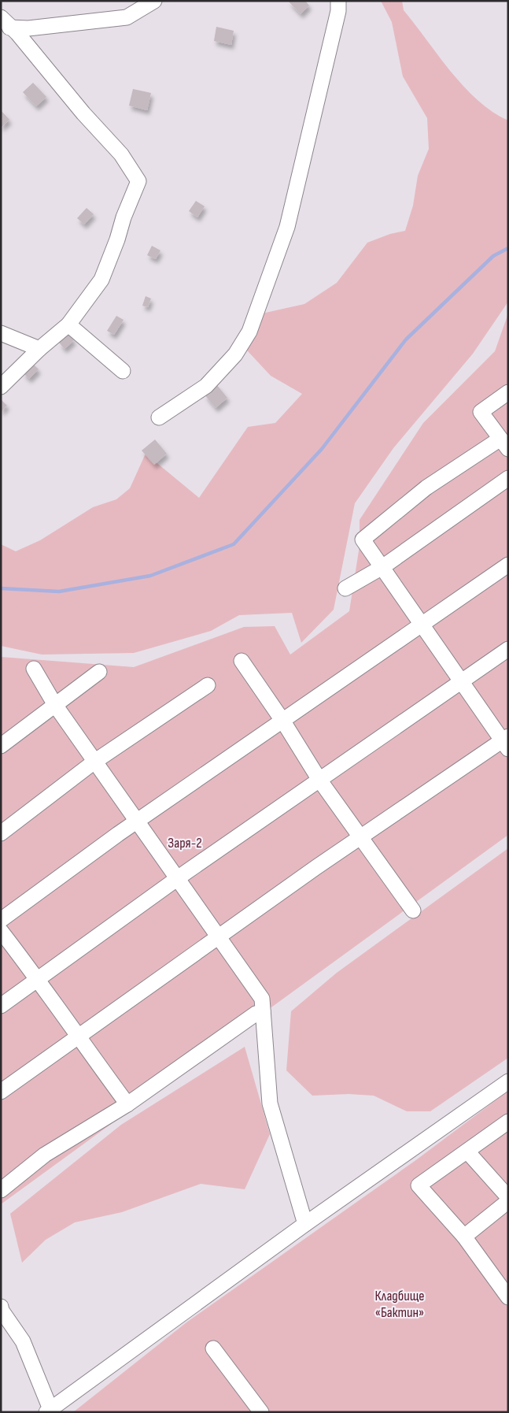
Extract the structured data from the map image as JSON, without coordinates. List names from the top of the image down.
{
  "parks": ["Заря-2", "Кладбище «Бактин»"]
}
